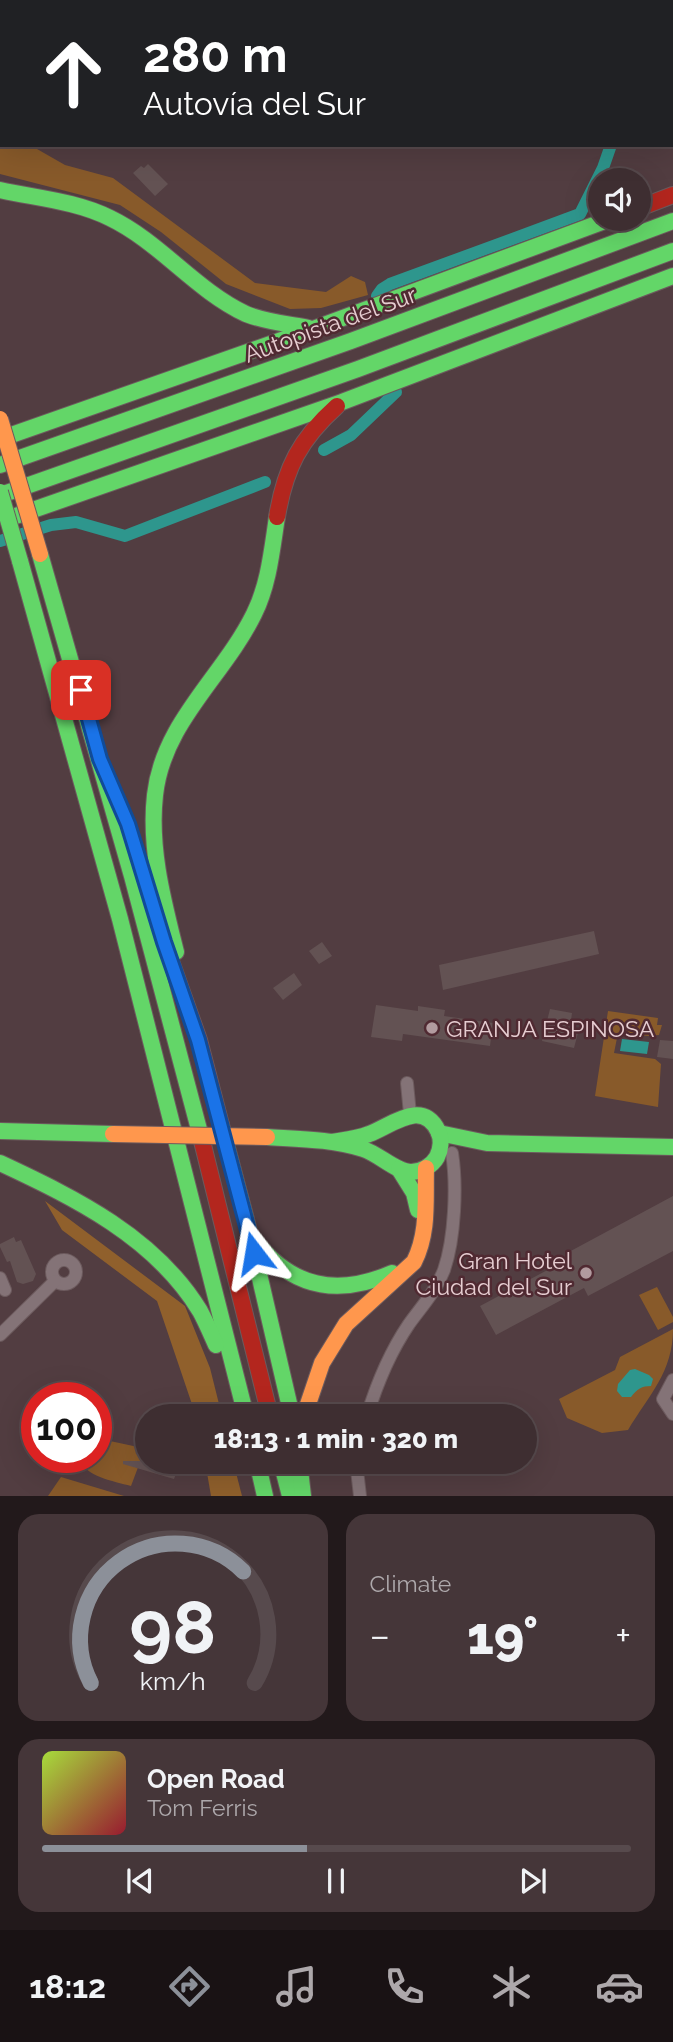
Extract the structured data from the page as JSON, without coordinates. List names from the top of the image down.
{
  "streets": {
    "main road": ["Autopista del Sur"]
  },
  "places": ["GRANJA ESPINOSA", "Gran Hotel Ciudad del Sur"],
  "page": {
    "turn": ["280 m", "Autovía del Sur"],
    "limit": "100",
    "trip": "18:13 · 1 min · 320 m",
    "tile": "Climate",
    "heat": ["−", "19°", "+"],
    "song": ["Open Road", "Tom Ferris"],
    "tabs": "18:12",
    "gauge": ["98", "km/h"]
  }
}
